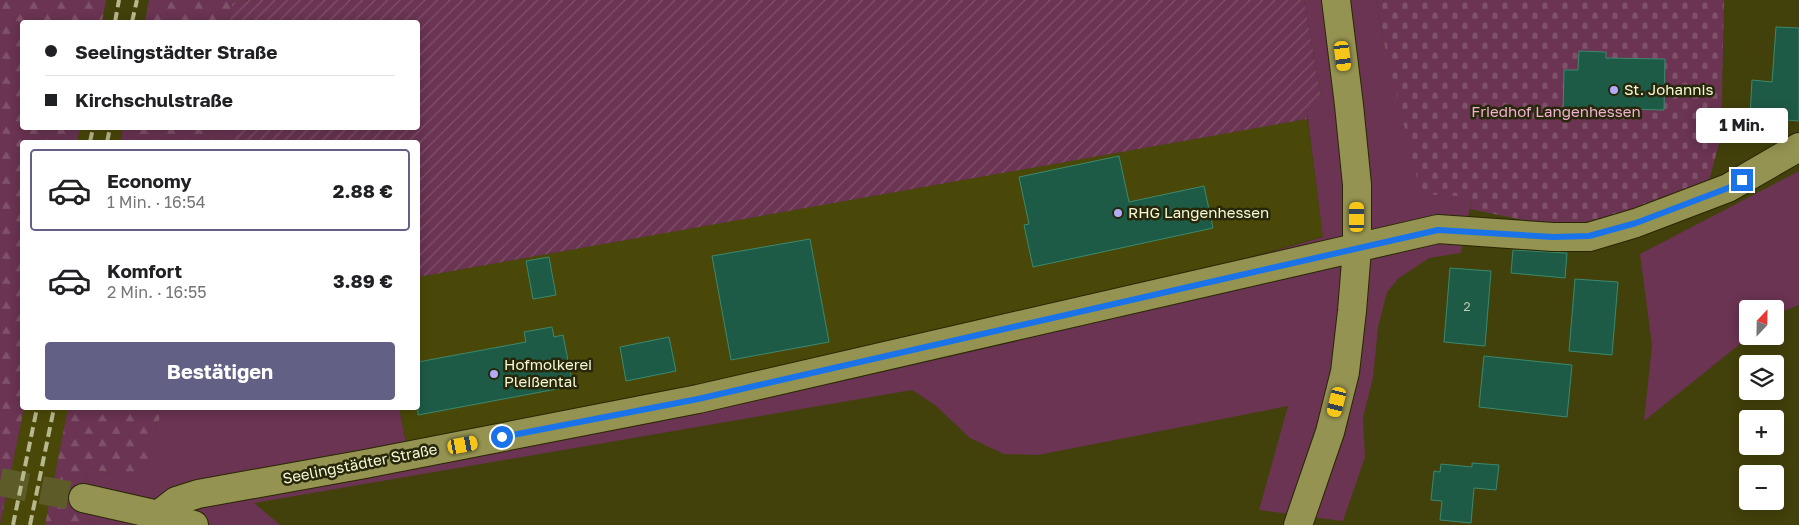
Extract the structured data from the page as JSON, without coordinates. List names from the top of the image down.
{
  "streets": {
    "street": ["Seelingstädter Straße"]
  },
  "parks": ["Friedhof Langenhessen"],
  "places": ["St. Johannis", "RHG Langenhessen", "Hofmolkerei Pleißental"],
  "house_numbers": ["2"],
  "north": "top",
  "page": {
    "banner": ["Seelingstädter Straße", "Kirchschulstraße"],
    "bubble": "1 Min.",
    "list": [
      {
        "name": "Economy",
        "note": "1 Min. · 16:54",
        "value": "2.88 €"
      },
      {
        "name": "Komfort",
        "note": "2 Min. · 16:55",
        "value": "3.89 €"
      }
    ],
    "map_buttons": ["+", "−"],
    "buttons": "Bestätigen"
  }
}
